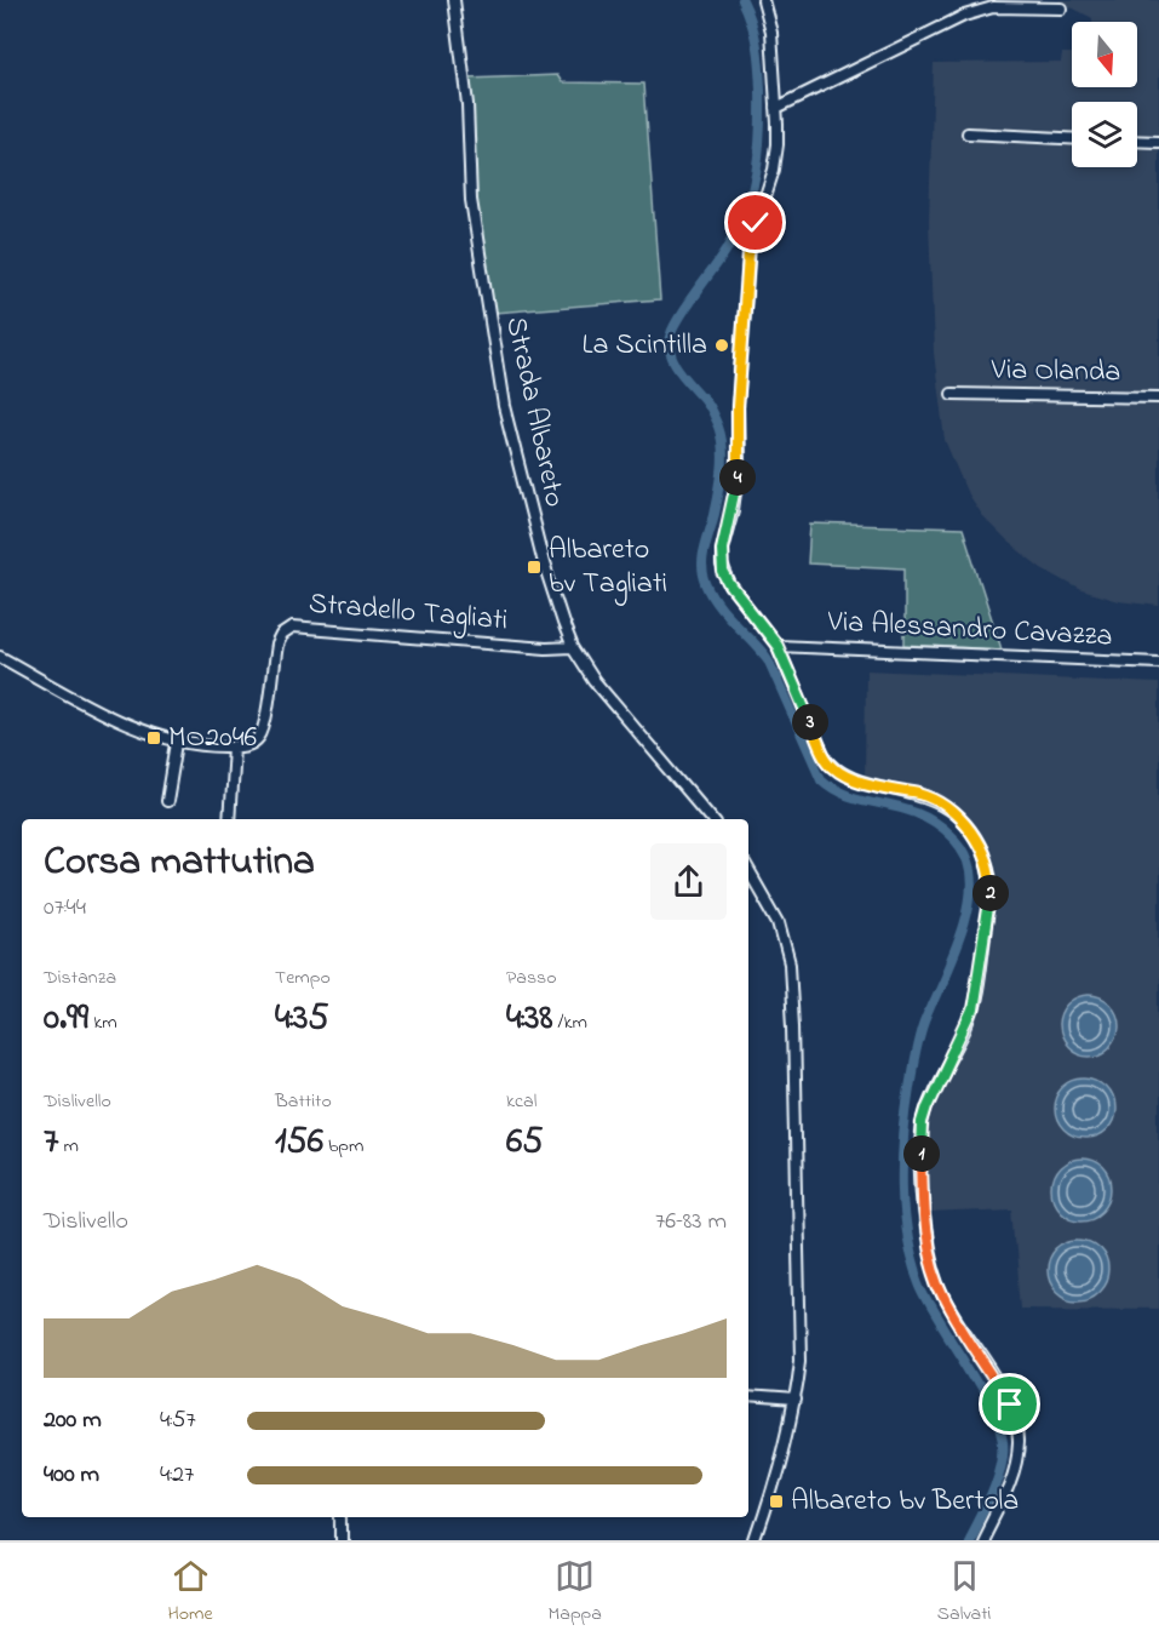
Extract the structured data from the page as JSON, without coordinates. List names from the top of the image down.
{
  "streets": {
    "street": [
      "Via Olanda",
      "Strada Albareto",
      "Stradello Tagliati",
      "Via Alessandro Cavazza"
    ]
  },
  "crossings": [
    ["Strada Albareto", "Stradello Tagliati"]
  ],
  "places": {
    "other": ["La Scintilla"],
    "transit": ["Albareto bv Tagliati", "MO2046", "Albareto bv Bertola"]
  },
  "north": "bottom",
  "page": {
    "pins": [
      "4",
      "3",
      "2",
      "1"
    ],
    "heading": ["Corsa mattutina", "07:44"],
    "stats": [
      ["Distanza", "0.99 km"],
      ["Tempo", "4:35"],
      ["Passo", "4:38 /km"],
      ["Dislivello", "7 m"],
      ["Battito", "156 bpm"],
      ["kcal", "65"]
    ],
    "chart": ["Dislivello", "76–83 m"],
    "list": [
      {
        "name": "200 m",
        "note": "4:57"
      },
      {
        "name": "400 m",
        "note": "4:27"
      }
    ],
    "tabs": ["Home", "Mappa", "Salvati"]
  }
}
